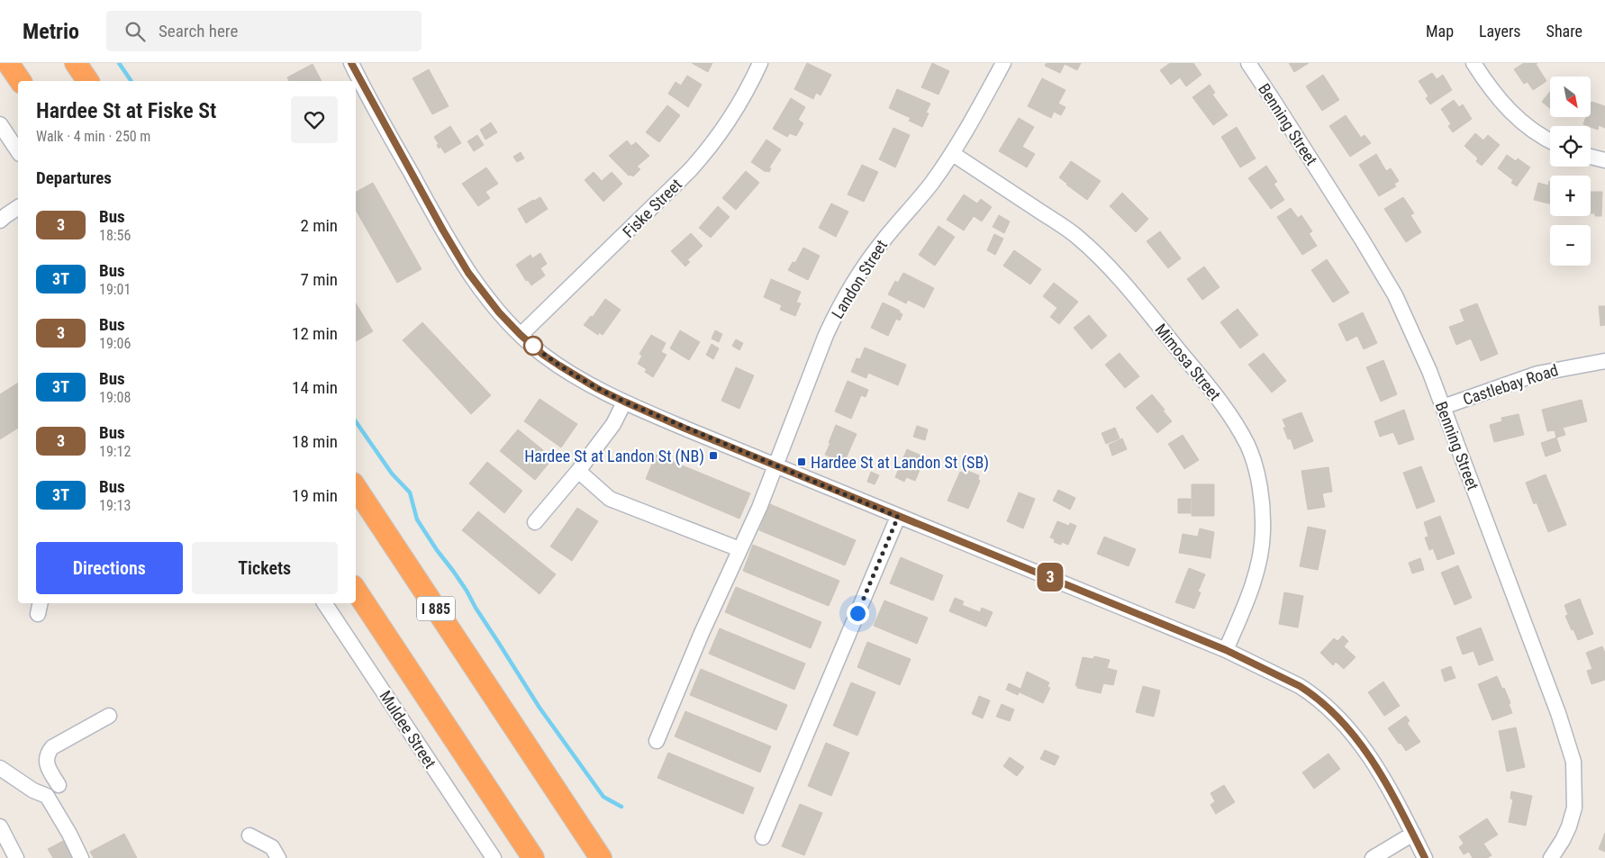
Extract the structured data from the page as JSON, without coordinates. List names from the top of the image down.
{
  "streets": {
    "highway": ["I 885"],
    "street": [
      "Benning Street",
      "Fiske Street",
      "Landon Street",
      "Mimosa Street",
      "Castlebay Road",
      "Muldee Street"
    ]
  },
  "crossings": [
    ["Benning Street", "Castlebay Road"],
    ["Landon Street", "Mimosa Street"]
  ],
  "places": {
    "transit": ["Hardee St at Landon St (NB)", "Hardee St at Landon St (SB)"]
  },
  "lines": ["bus line 3"],
  "north": "bottom right",
  "page": {
    "header": "Metrio",
    "search": "Search here",
    "nav": ["Map", "Layers", "Share"],
    "on_map": "3",
    "map_buttons": ["+", "−"],
    "heading": [
      ["Hardee St at Fiske St", "Walk · 4 min · 250 m"],
      "Departures"
    ],
    "list": [
      {
        "mark": "3",
        "name": "Bus",
        "note": "18:56",
        "value": "2 min"
      },
      {
        "mark": "3T",
        "name": "Bus",
        "note": "19:01",
        "value": "7 min"
      },
      {
        "mark": "3",
        "name": "Bus",
        "note": "19:06",
        "value": "12 min"
      },
      {
        "mark": "3T",
        "name": "Bus",
        "note": "19:08",
        "value": "14 min"
      },
      {
        "mark": "3",
        "name": "Bus",
        "note": "19:12",
        "value": "18 min"
      },
      {
        "mark": "3T",
        "name": "Bus",
        "note": "19:13",
        "value": "19 min"
      }
    ],
    "buttons": ["Directions", "Tickets"]
  }
}
